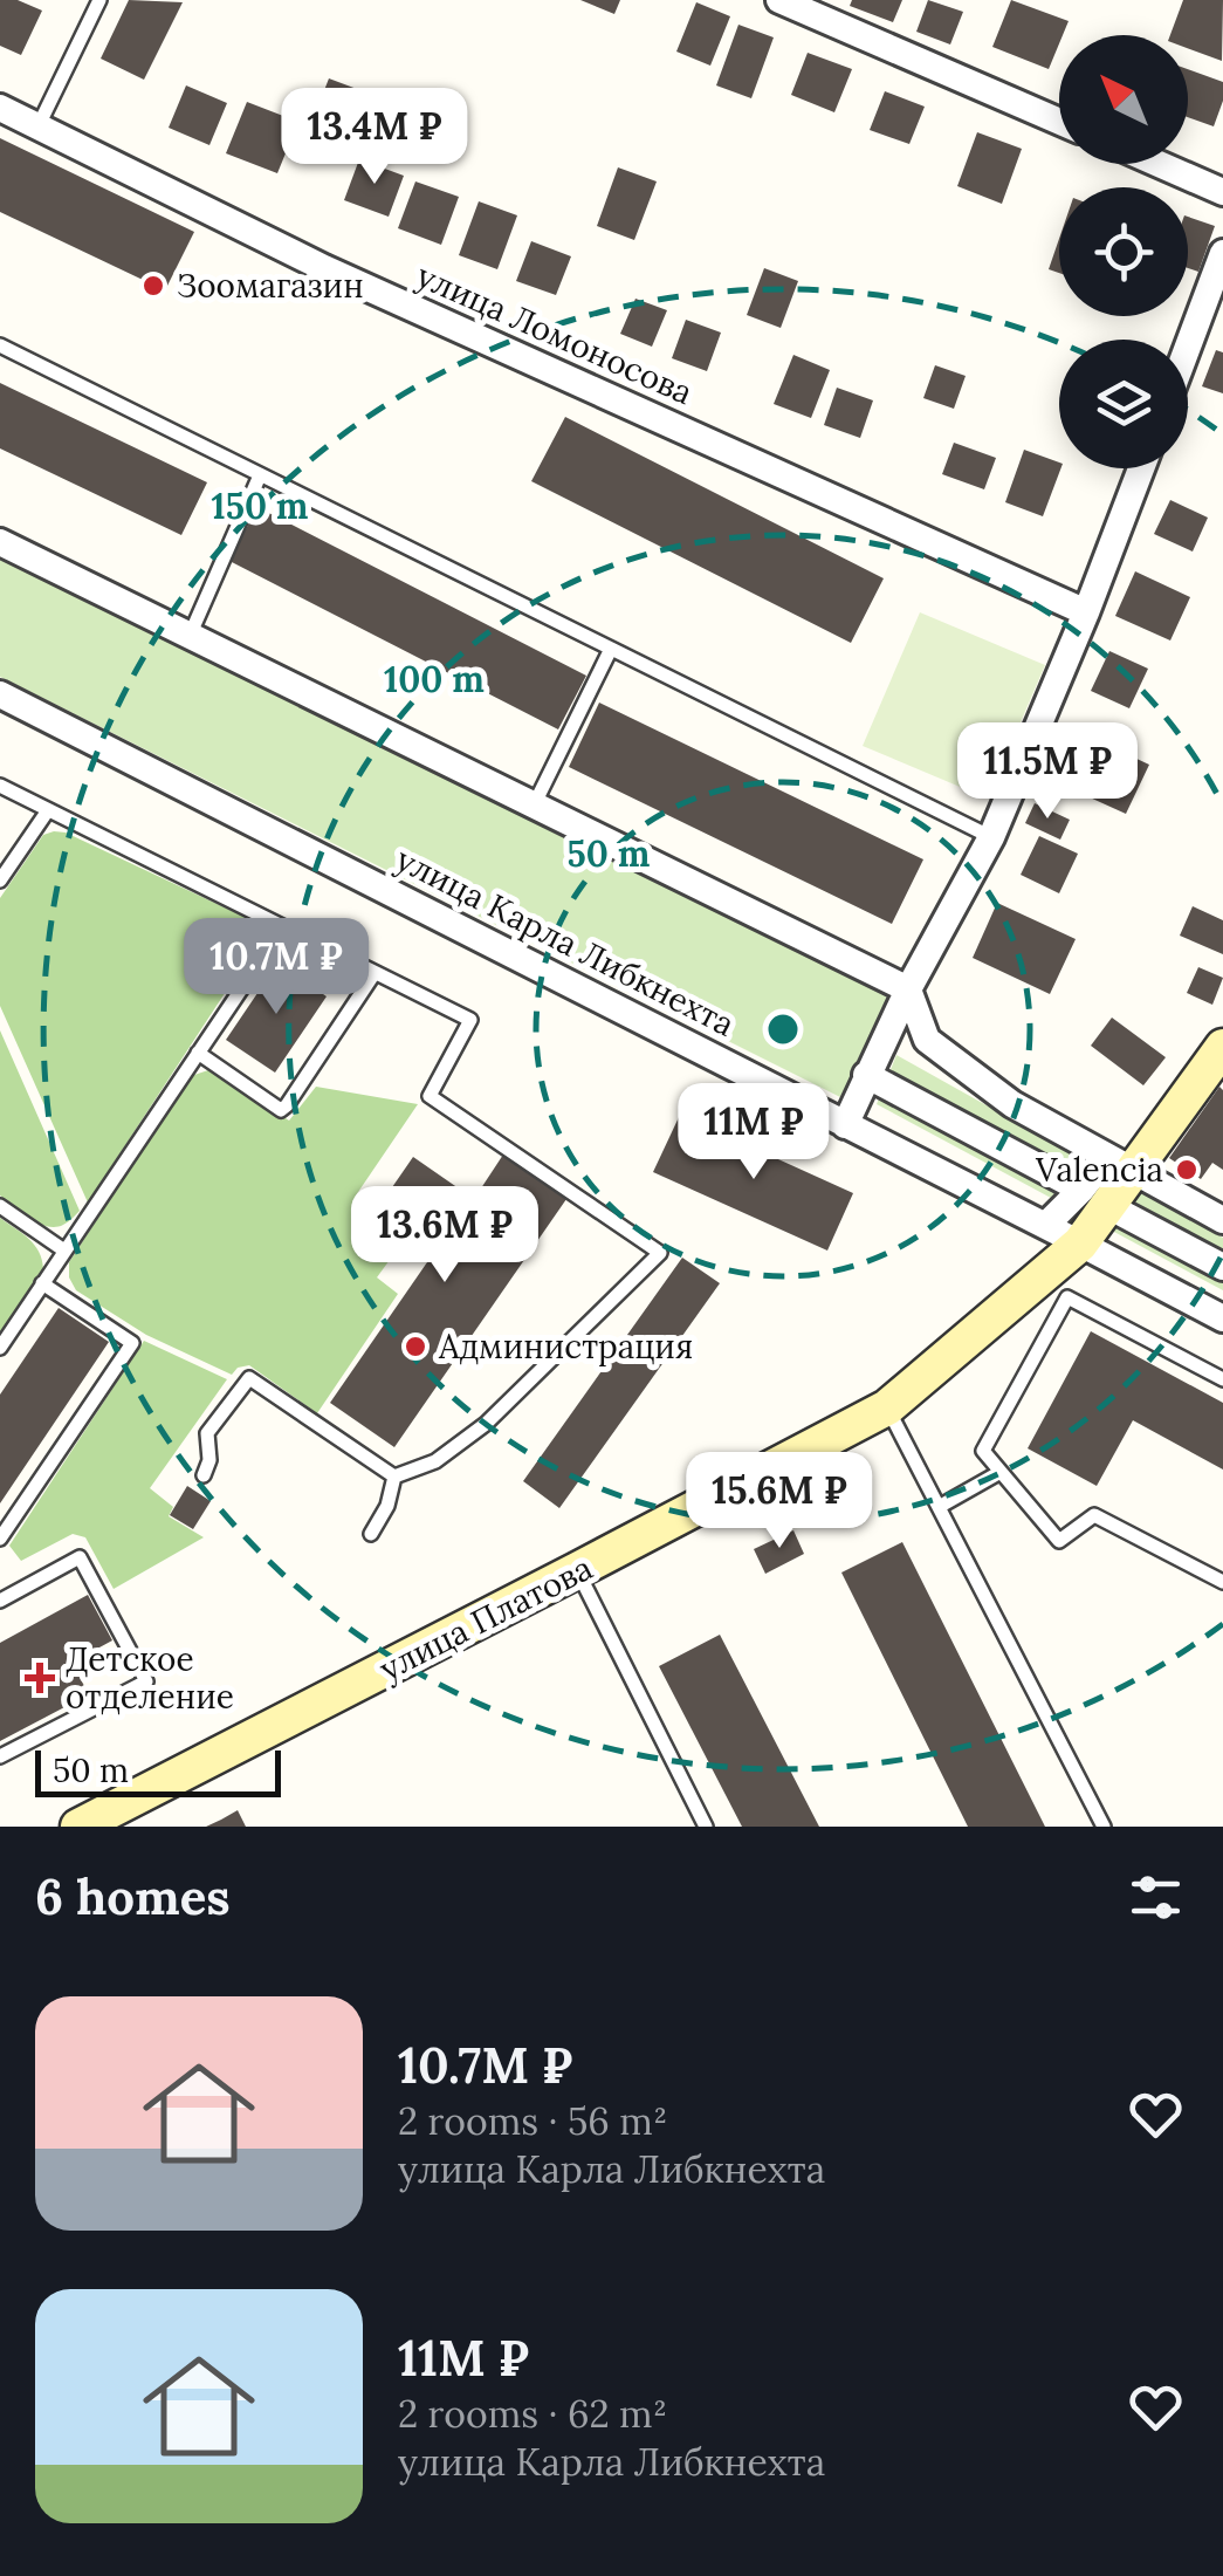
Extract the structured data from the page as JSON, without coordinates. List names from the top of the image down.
{
  "streets": {
    "street": ["улица Ломоносова", "улица Карла Либкнехта", "улица Платова"]
  },
  "crossings": [
    ["улица Карла Либкнехта", "улица Платова"]
  ],
  "places": {
    "other": ["Зоомагазин", "Valencia", "Администрация"],
    "health": ["Детское отделение"]
  },
  "scale_bar": "50 m",
  "north": "top left",
  "page": {
    "price": [
      "13.4M ₽",
      "11.5M ₽",
      "10.7M ₽",
      "11M ₽",
      "13.6M ₽",
      "15.6M ₽"
    ],
    "scale": "50 m",
    "heading": "6 homes",
    "list": [
      {
        "name": "10.7M ₽",
        "note": "2 rooms · 56 m² · улица Карла Либкнехта"
      },
      {
        "name": "11M ₽",
        "note": "2 rooms · 62 m² · улица Карла Либкнехта"
      }
    ]
  },
  "rings": ["150 m", "100 m", "50 m"]
}
